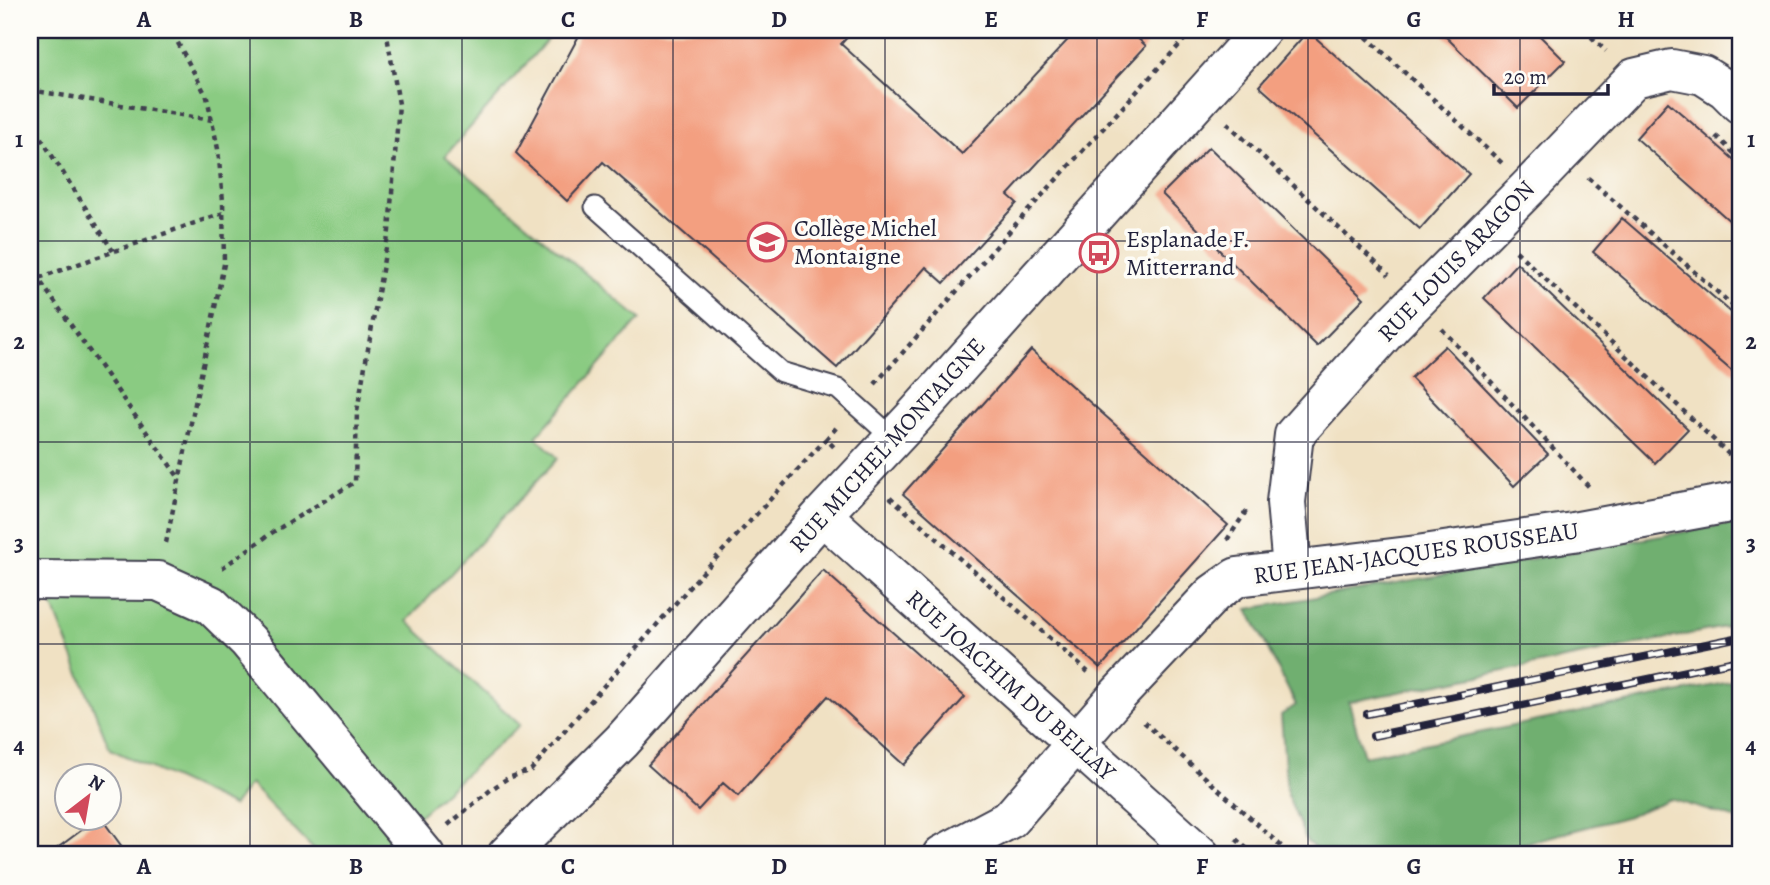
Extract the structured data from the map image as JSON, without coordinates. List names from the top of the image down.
{
  "streets": {
    "street": [
      "RUE LOUIS ARAGON",
      "RUE MICHEL MONTAIGNE",
      "RUE JEAN-JACQUES ROUSSEAU",
      "RUE JOACHIM DU BELLAY"
    ]
  },
  "crossings": [
    ["RUE LOUIS ARAGON", "RUE JEAN-JACQUES ROUSSEAU"],
    ["RUE MICHEL MONTAIGNE", "RUE JOACHIM DU BELLAY"],
    ["RUE JEAN-JACQUES ROUSSEAU", "RUE JOACHIM DU BELLAY"]
  ],
  "places": {
    "school or university": ["Collège Michel Montaigne"],
    "bus stop": ["Esplanade F. Mitterrand"]
  },
  "scale_bar": "20 m",
  "north": "top right",
  "grid": {
    "columns": [
      "A",
      "B",
      "C",
      "D",
      "E",
      "F",
      "G",
      "H"
    ],
    "rows": [
      "1",
      "2",
      "3",
      "4"
    ]
  }
}
